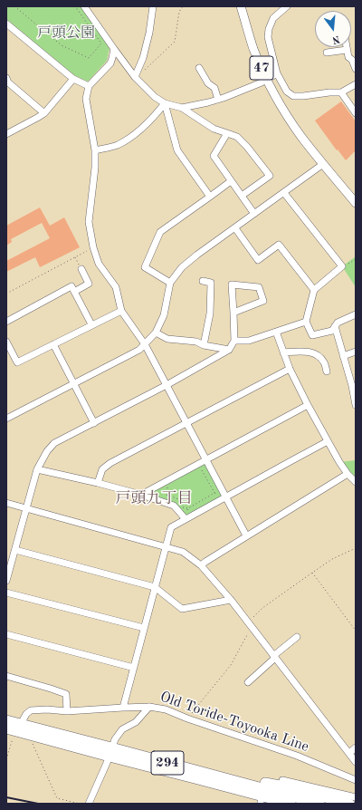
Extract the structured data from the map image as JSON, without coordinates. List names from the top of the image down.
{
  "streets": {
    "highway": ["294"],
    "main road": ["47"],
    "street": ["Old Toride-Toyooka Line"]
  },
  "crossings": [
    ["Old Toride-Toyooka Line", "294"]
  ],
  "districts": ["戸頭九丁目"],
  "parks": ["戸頭公園"],
  "north": "bottom"
}
